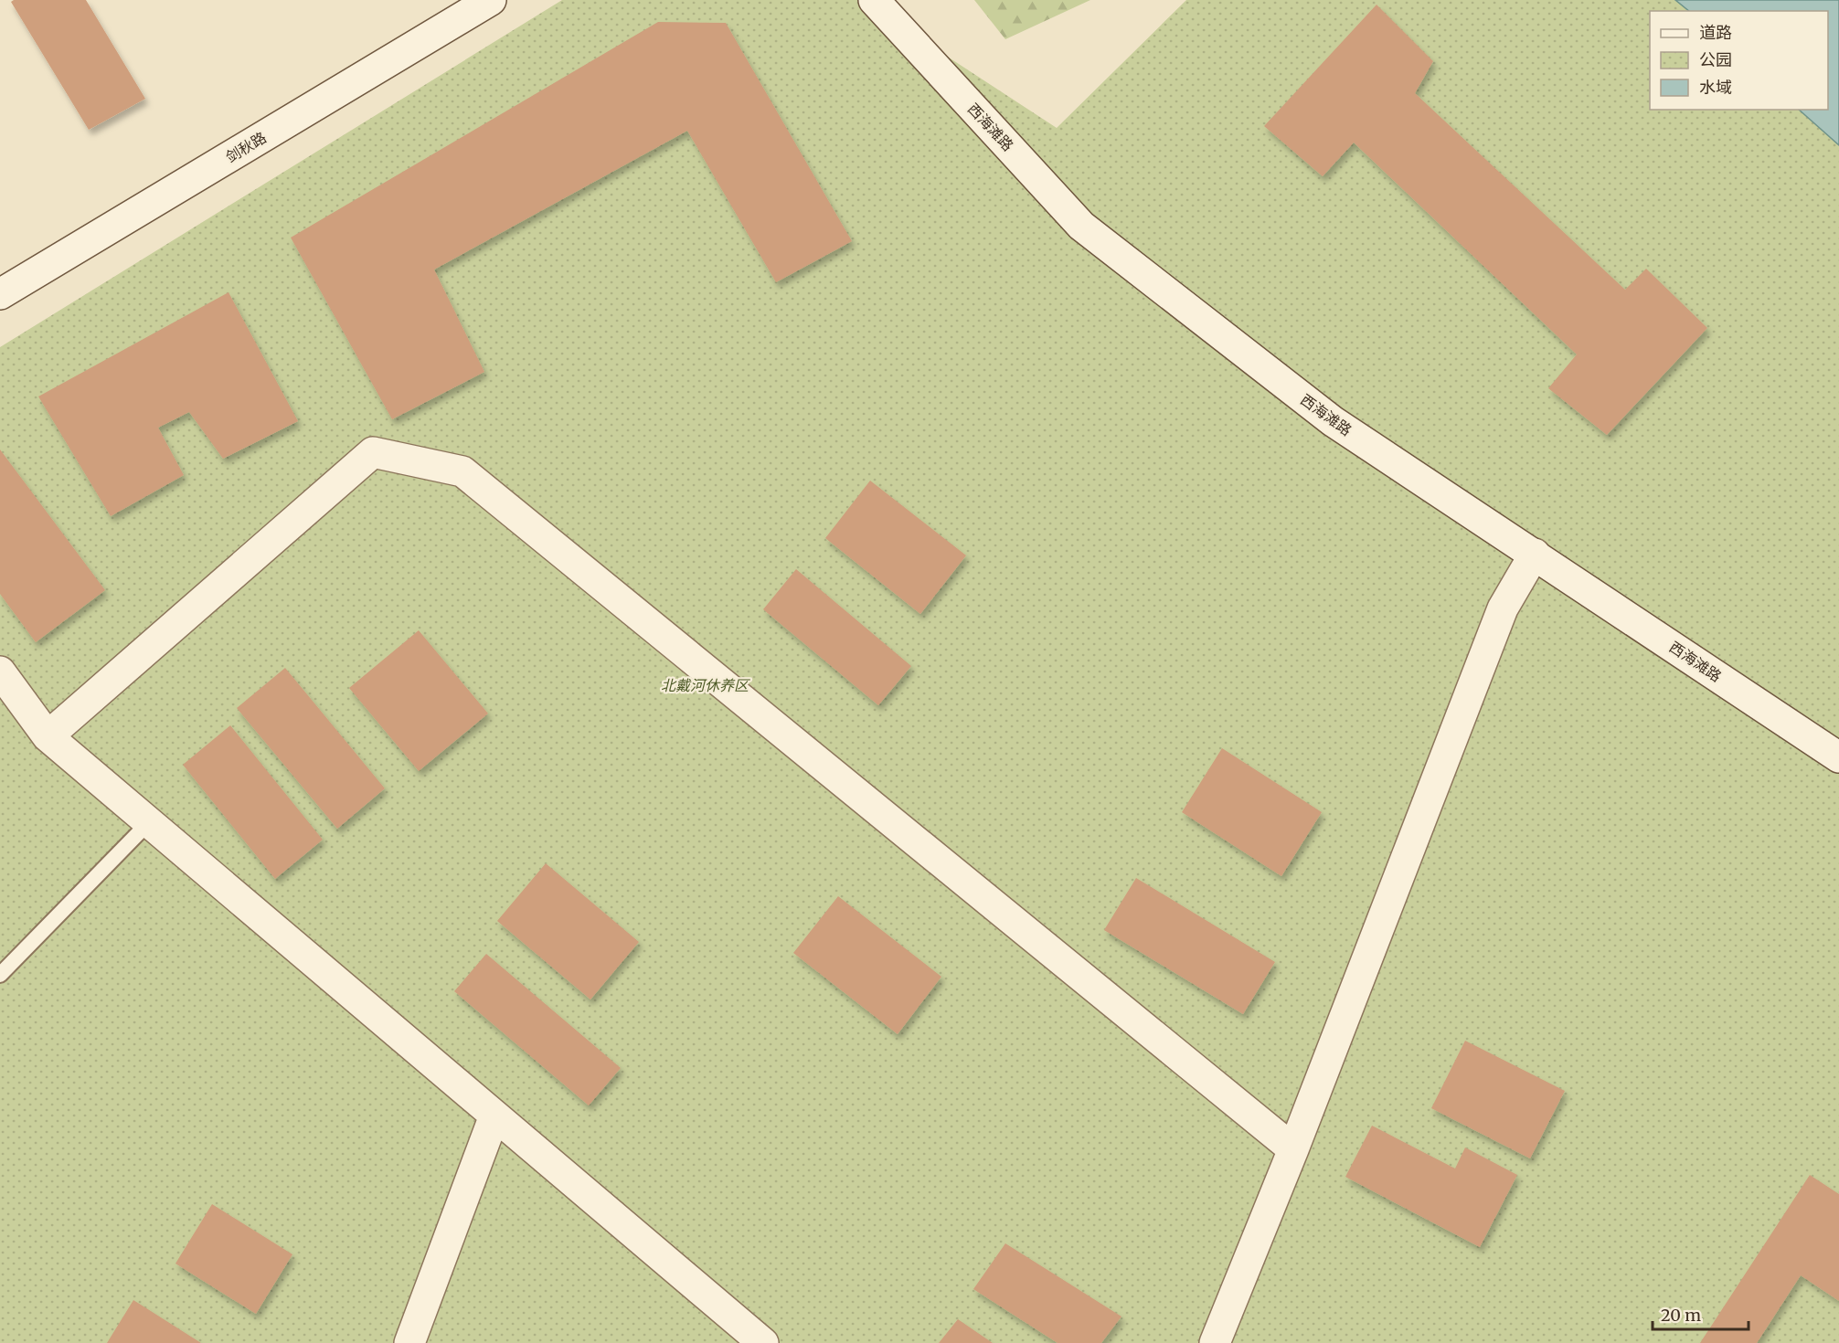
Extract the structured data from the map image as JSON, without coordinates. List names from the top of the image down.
{
  "streets": {
    "street": ["西海滩路", "剑秋路"]
  },
  "parks": ["北戴河休养区"],
  "legend": ["道路", "公园", "水域"],
  "scale_bar": "20 m"
}
